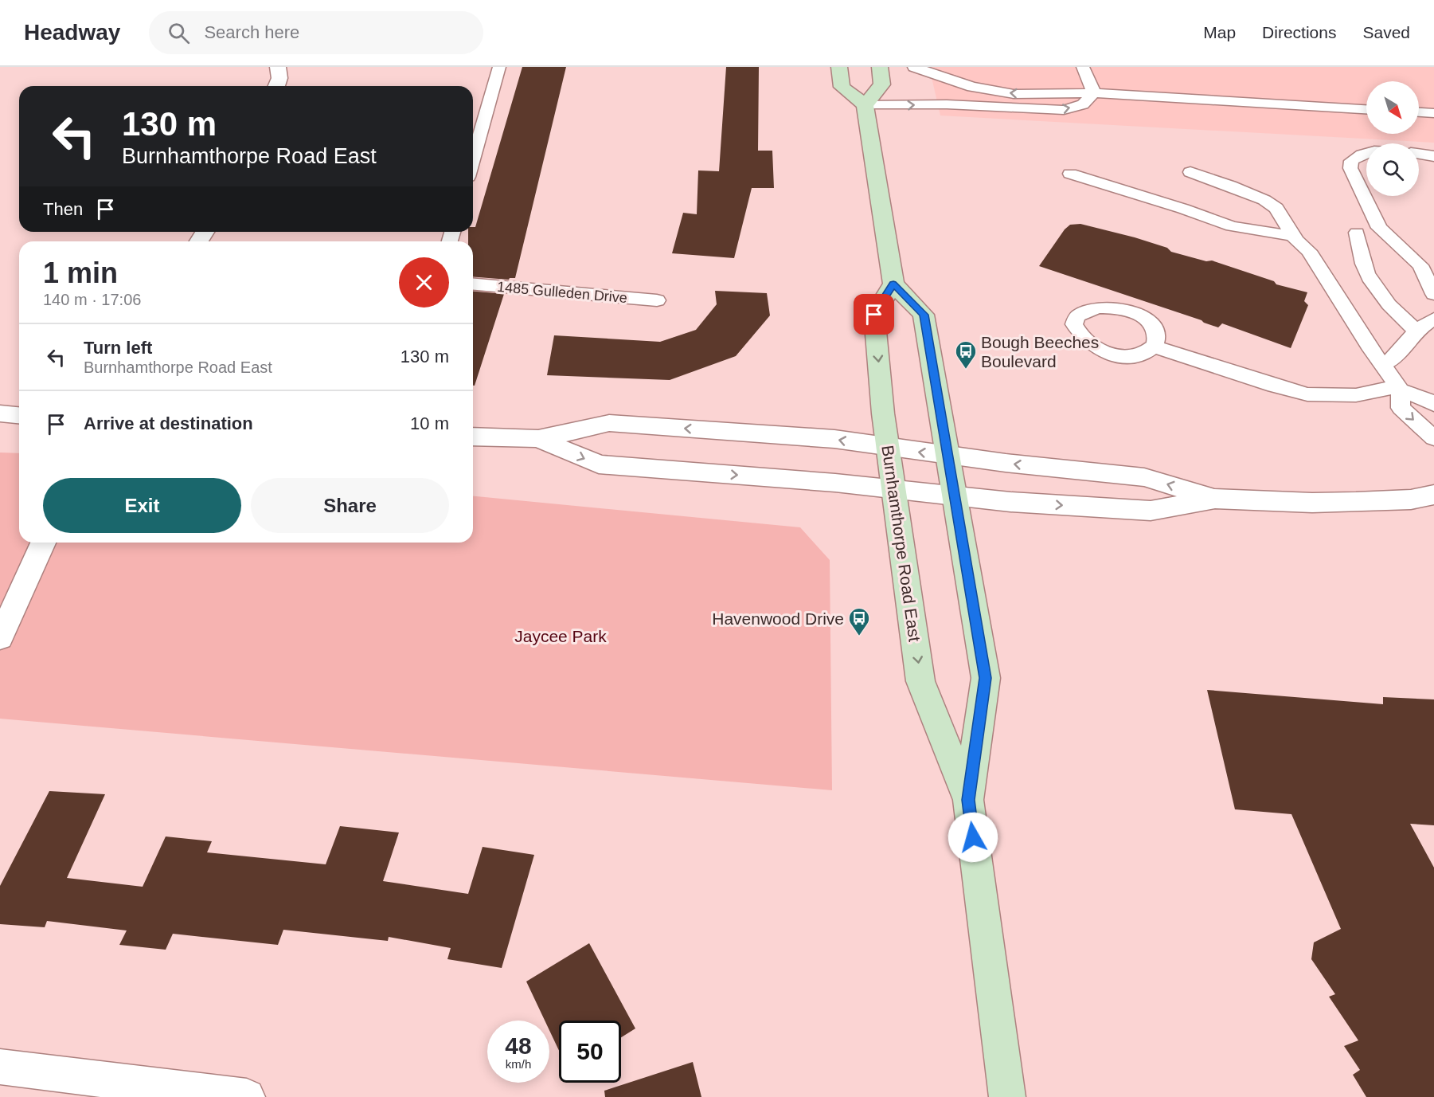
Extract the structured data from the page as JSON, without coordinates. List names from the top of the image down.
{
  "streets": {
    "main road": ["Burnhamthorpe Road East"],
    "lane": ["1485 Gulleden Drive"]
  },
  "parks": ["Jaycee Park"],
  "places": {
    "bus stop": ["Bough Beeches Boulevard", "Havenwood Drive"]
  },
  "north": "bottom right",
  "page": {
    "header": "Headway",
    "search": "Search here",
    "nav": ["Map", "Directions", "Saved"],
    "turn": ["130 m", "Burnhamthorpe Road East"],
    "then": "Then",
    "heading": ["1 min", "140 m · 17:06"],
    "list": [
      {
        "name": "Turn left",
        "note": "Burnhamthorpe Road East",
        "value": "130 m"
      },
      {
        "name": "Arrive at destination",
        "value": "10 m"
      }
    ],
    "buttons": ["Exit", "Share"],
    "speed": "48 km/h",
    "limit": "50"
  }
}
